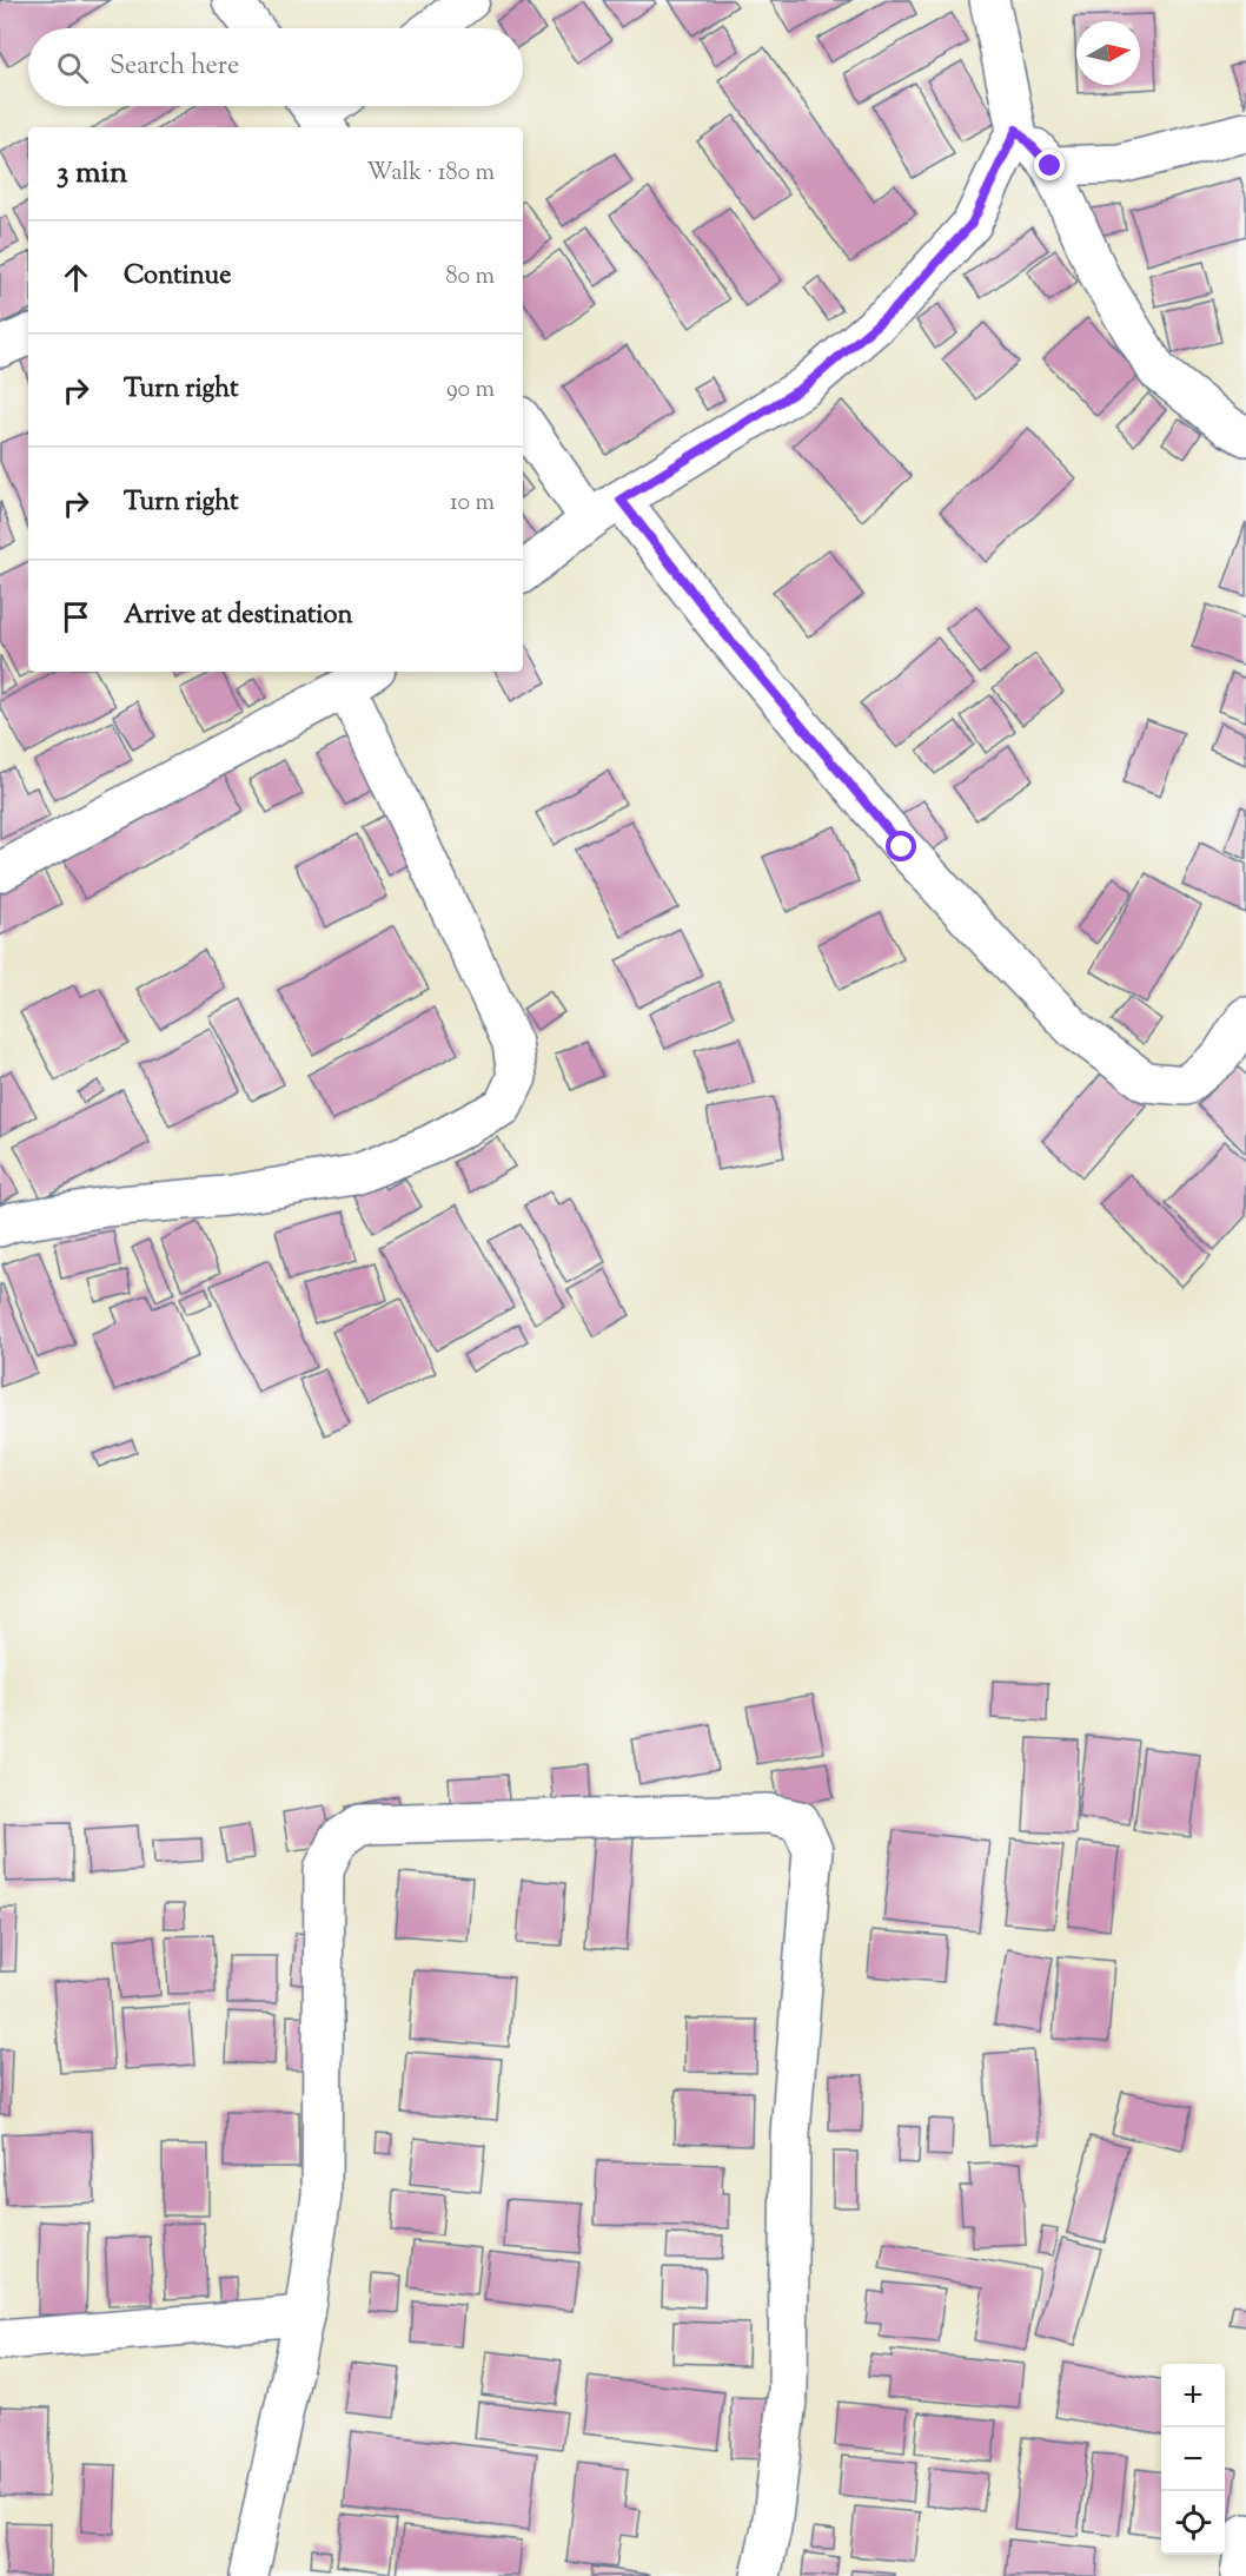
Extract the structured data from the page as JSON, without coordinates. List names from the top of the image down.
{
  "north": "right",
  "page": {
    "search": "Search here",
    "heading": ["3 min", "Walk · 180 m"],
    "list": [
      ["Continue", "80 m"],
      ["Turn right", "90 m"],
      ["Turn right", "10 m"],
      "Arrive at destination"
    ],
    "map_buttons": ["+", "−"]
  }
}
